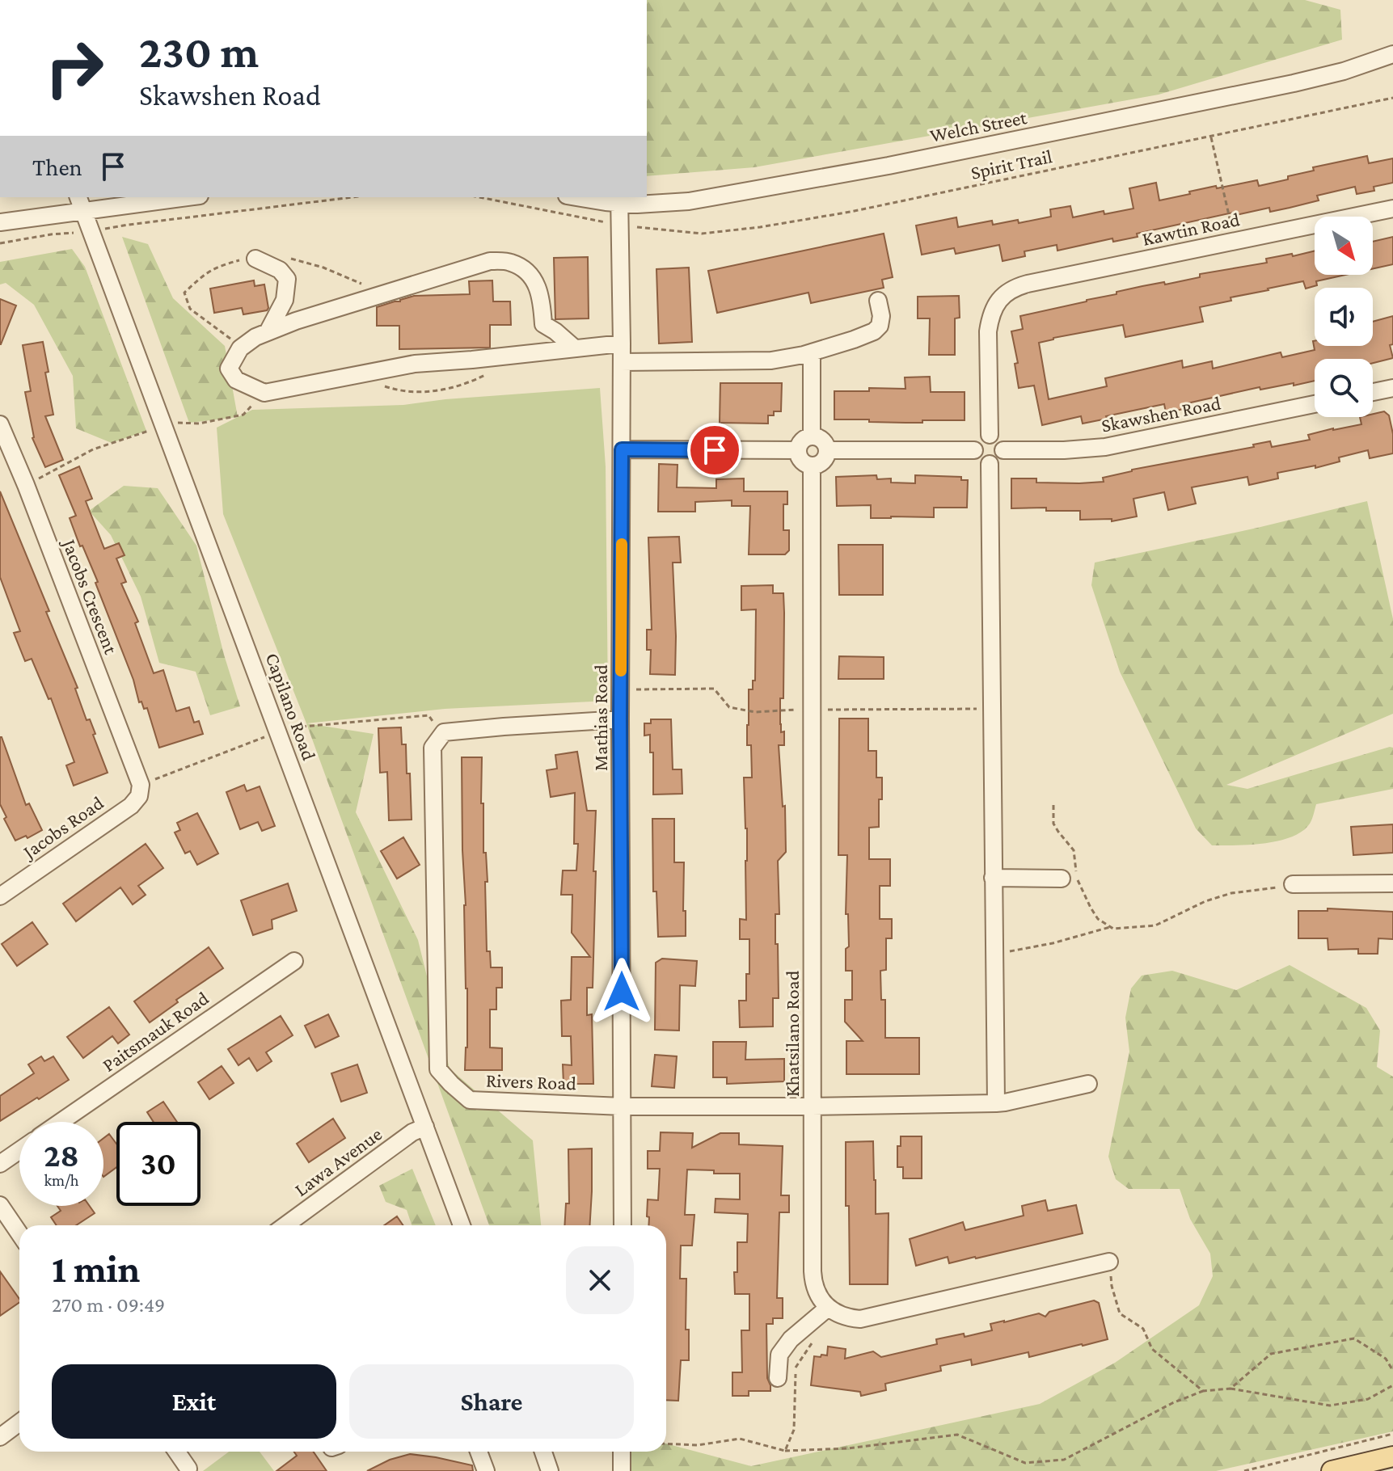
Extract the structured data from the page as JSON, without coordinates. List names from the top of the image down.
{
  "streets": {
    "street": [
      "Welch Street",
      "Kawtin Road",
      "Skawshen Road",
      "Jacobs Crescent",
      "Capilano Road",
      "Mathias Road",
      "Jacobs Road",
      "Paitsmauk Road",
      "Khatsilano Road",
      "Rivers Road",
      "Lawa Avenue"
    ],
    "path": ["Spirit Trail"]
  },
  "crossings": [
    ["Welch Street", "Mathias Road"],
    ["Kawtin Road", "Skawshen Road"],
    ["Jacobs Crescent", "Jacobs Road"],
    ["Capilano Road", "Lawa Avenue"],
    ["Mathias Road", "Rivers Road"],
    ["Khatsilano Road", "Rivers Road"]
  ],
  "north": "bottom right",
  "page": {
    "turn": ["230 m", "Skawshen Road"],
    "then": "Then",
    "speed": "28 km/h",
    "limit": "30",
    "heading": ["1 min", "270 m · 09:49"],
    "buttons": ["Exit", "Share"]
  }
}
